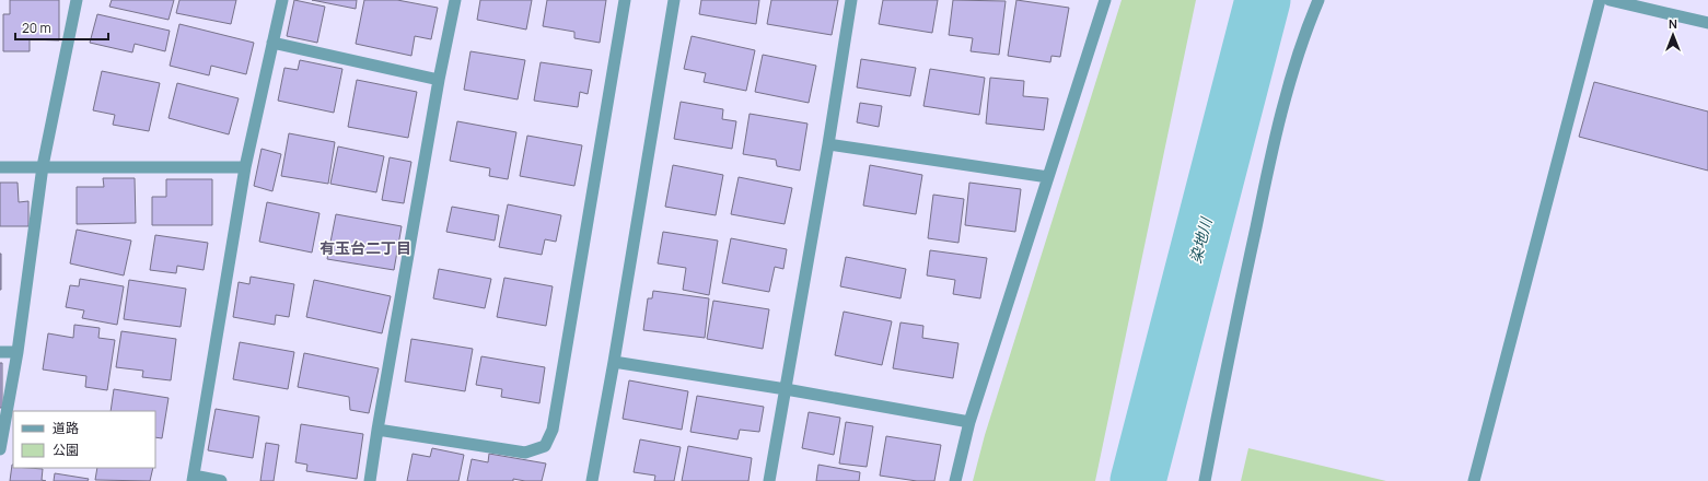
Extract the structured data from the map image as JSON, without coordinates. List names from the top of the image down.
{
  "districts": ["有玉台二丁目"],
  "water": ["染地川"],
  "legend": ["道路", "公園"],
  "scale_bar": "20 m",
  "north": "top"
}
